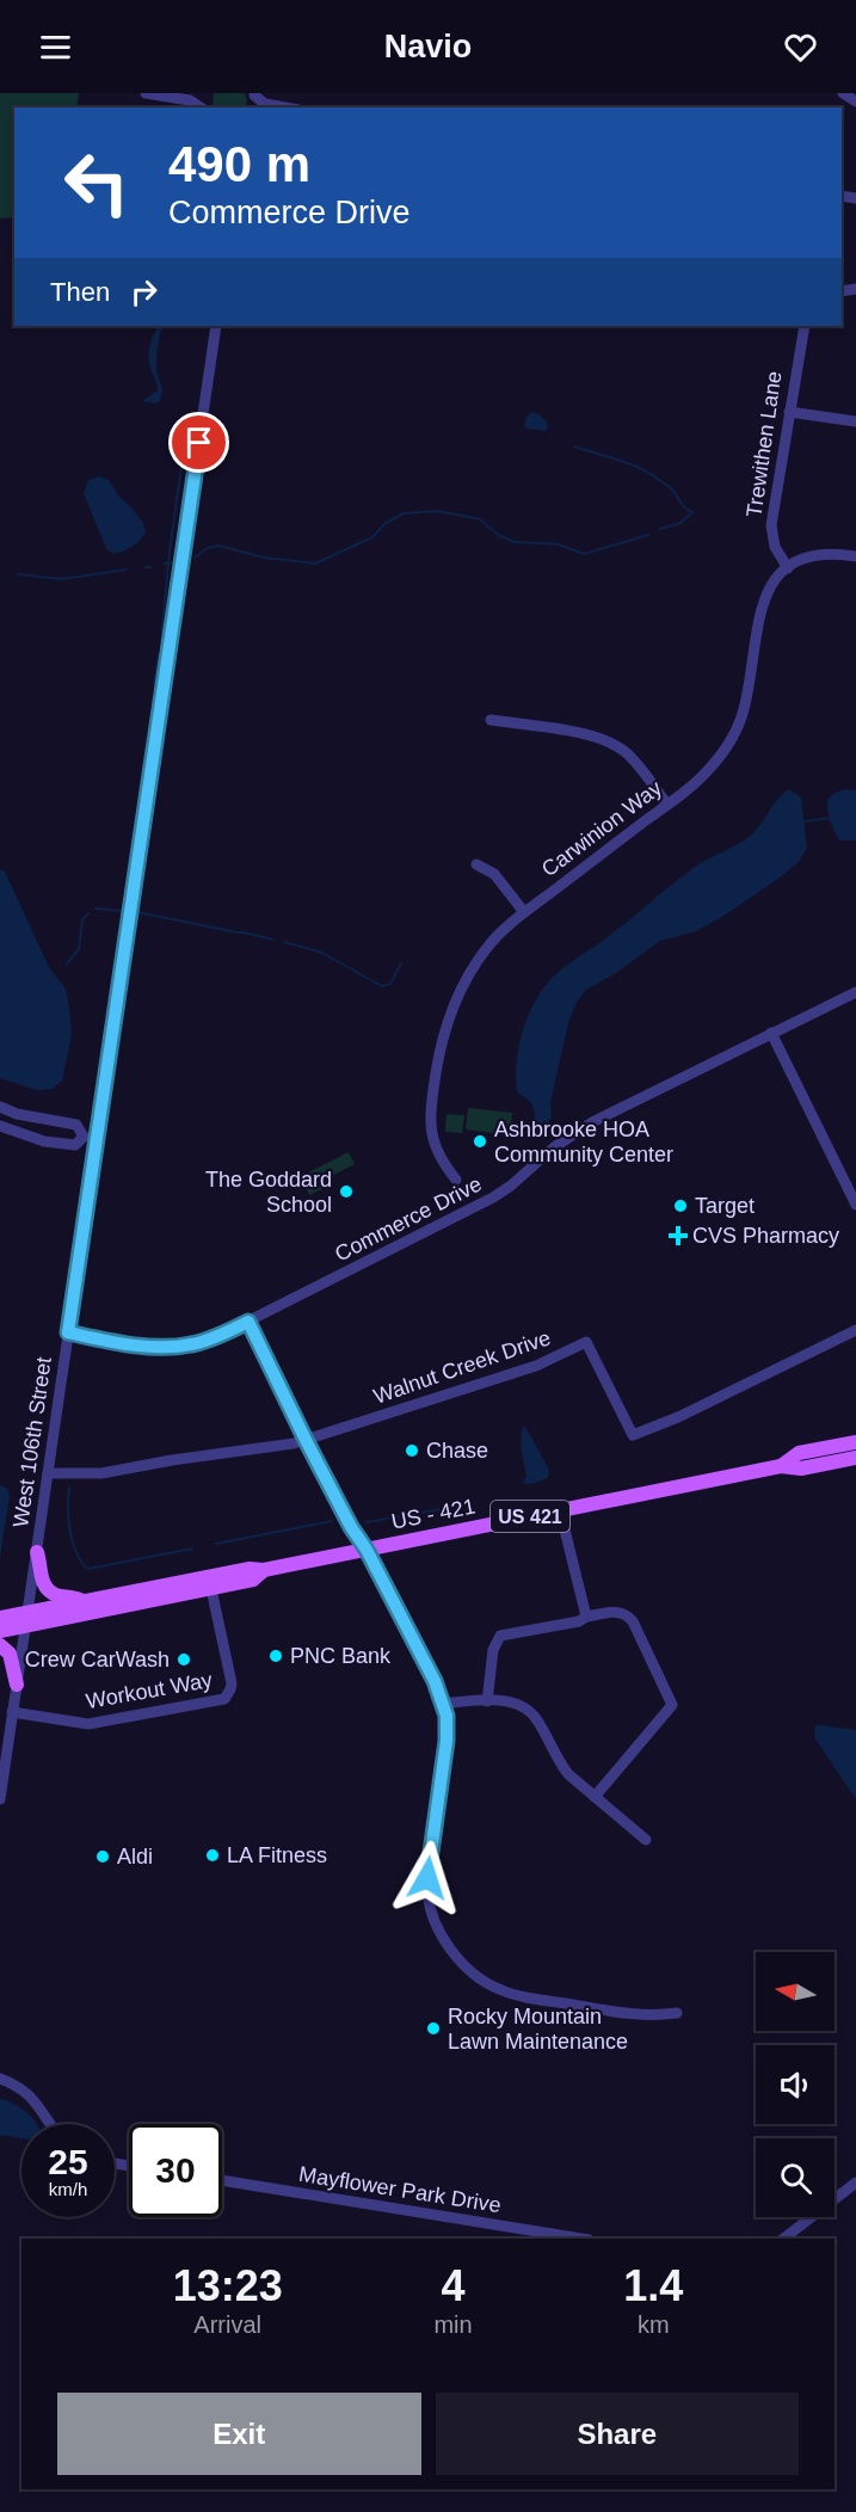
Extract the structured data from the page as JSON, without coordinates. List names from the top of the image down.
{
  "streets": {
    "main road": ["US - 421", "US 421"],
    "street": [
      "Trewithen Lane",
      "Carwinion Way",
      "Commerce Drive",
      "Walnut Creek Drive",
      "West 106th Street",
      "Workout Way",
      "Mayflower Park Drive"
    ]
  },
  "crossings": [
    ["Trewithen Lane", "Carwinion Way"],
    ["Commerce Drive", "West 106th Street"],
    ["Walnut Creek Drive", "West 106th Street"],
    ["West 106th Street", "US - 421"],
    ["West 106th Street", "Workout Way"],
    ["US - 421", "Workout Way"]
  ],
  "places": {
    "other": [
      "Ashbrooke HOA Community Center",
      "The Goddard School",
      "Target",
      "Chase",
      "PNC Bank",
      "Crew CarWash",
      "LA Fitness",
      "Aldi",
      "Rocky Mountain Lawn Maintenance"
    ],
    "health": ["CVS Pharmacy"]
  },
  "north": "left",
  "page": {
    "header": "Navio",
    "turn": ["490 m", "Commerce Drive"],
    "then": "Then",
    "speed": "25 km/h",
    "limit": "30",
    "eta": [
      "13:23",
      "Arrival",
      "4",
      "min",
      "1.4",
      "km"
    ],
    "buttons": ["Exit", "Share"]
  }
}
